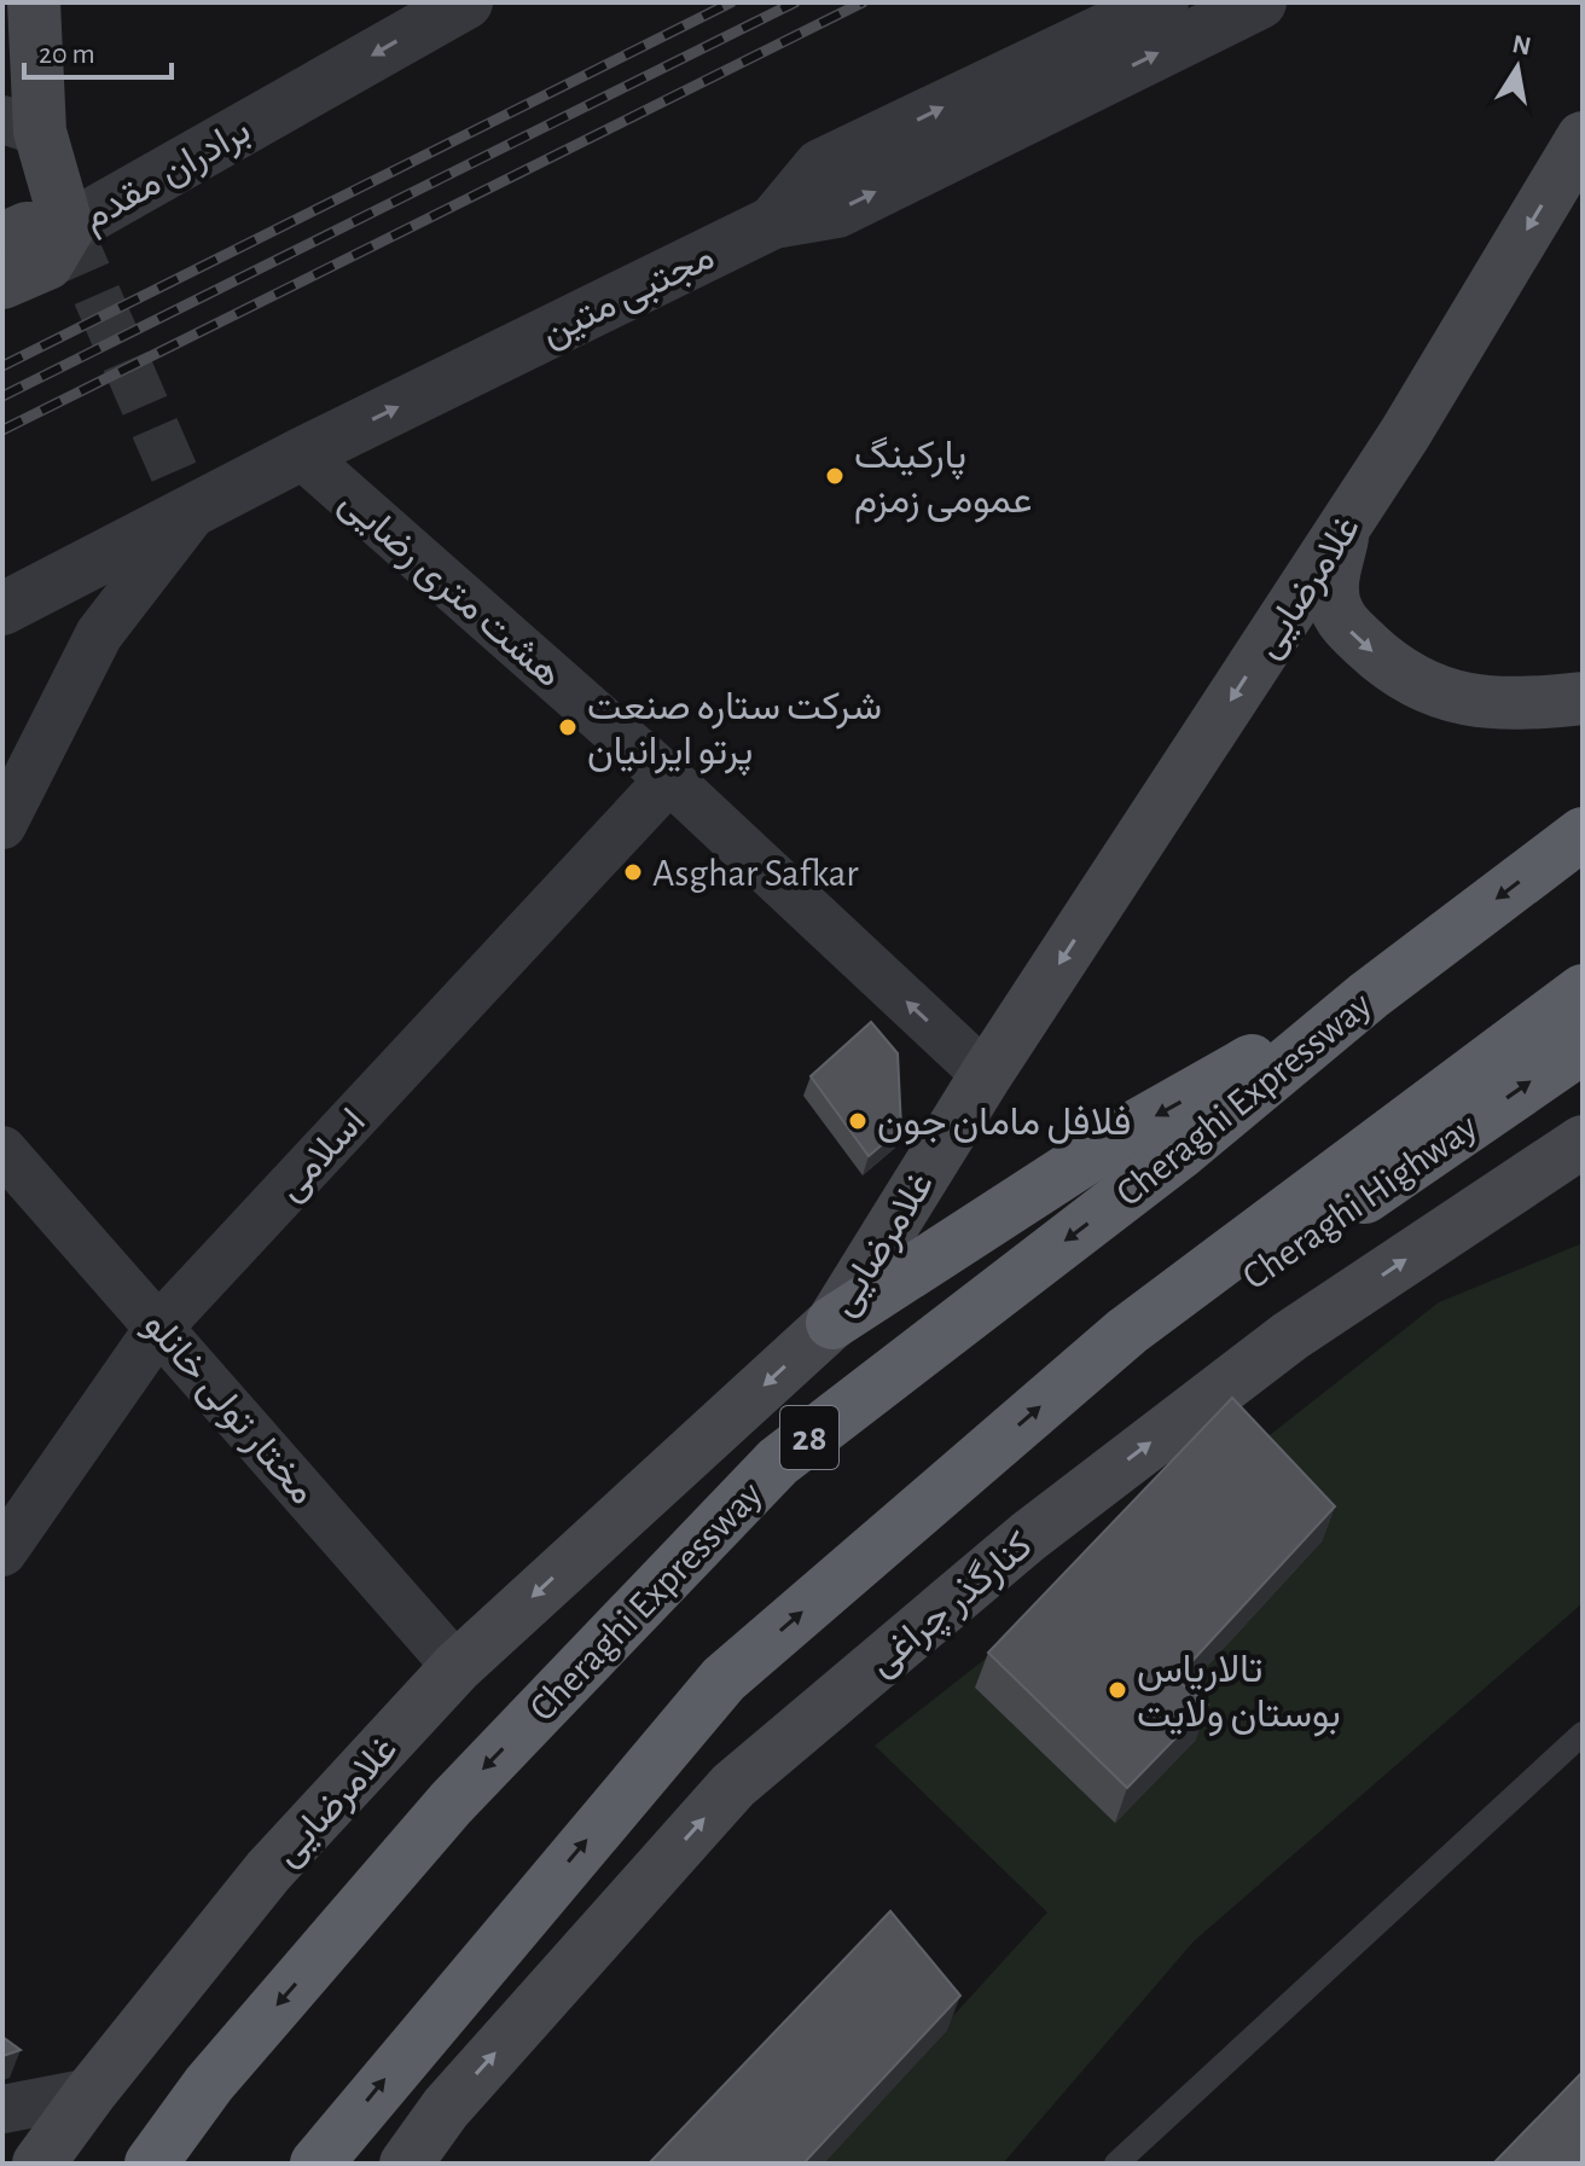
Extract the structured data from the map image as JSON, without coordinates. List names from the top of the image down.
{
  "streets": {
    "highway": ["Cheraghi Expressway", "Cheraghi Highway", "28"],
    "main road": ["برادران مقدم", "غلامرضایی", "کنارگذر چراغی"],
    "street": [
      "مجتبی متین",
      "هشت متری رضایی",
      "اسلامی",
      "مختار تولی خانلو"
    ]
  },
  "crossings": [
    ["مجتبی متین", "هشت متری رضایی"],
    ["غلامرضایی", "هشت متری رضایی"],
    ["غلامرضایی", "مختار تولی خانلو"],
    ["هشت متری رضایی", "اسلامی"],
    ["اسلامی", "مختار تولی خانلو"]
  ],
  "one_way": [
    "برادران مقدم",
    "غلامرضایی",
    "هشت متری رضایی",
    "کنارگذر چراغی"
  ],
  "places": [
    "پارکینگ عمومی زمزم",
    "شرکت ستاره صنعت پرتو ایرانیان",
    "Asghar Safkar",
    "فلافل مامان جون",
    "تالاریاس بوستان ولایت"
  ],
  "scale_bar": "20 m",
  "north": "top"
}
